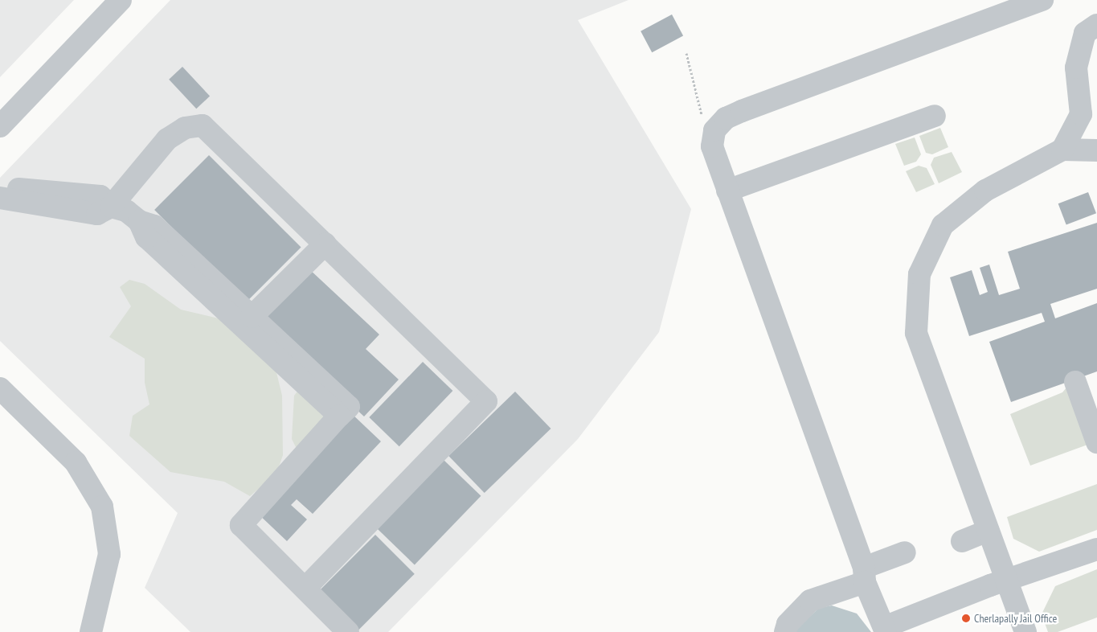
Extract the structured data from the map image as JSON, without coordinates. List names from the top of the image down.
{
  "places": ["Cherlapally Jail Office"]
}
